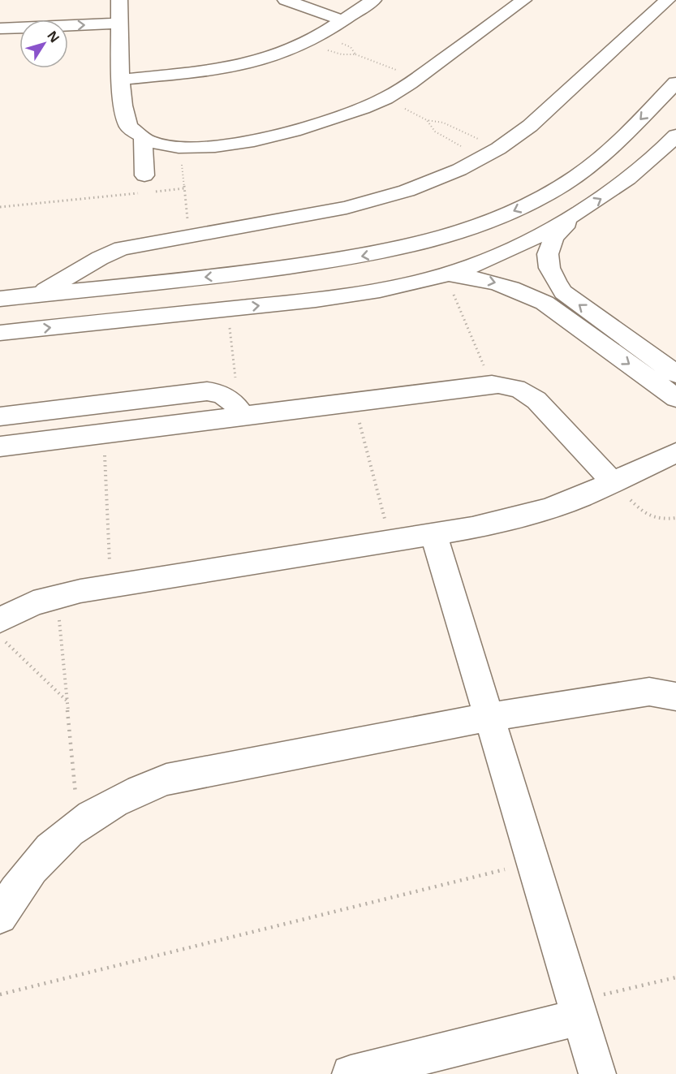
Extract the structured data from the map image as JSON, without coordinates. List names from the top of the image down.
{
  "north": "top right"
}
